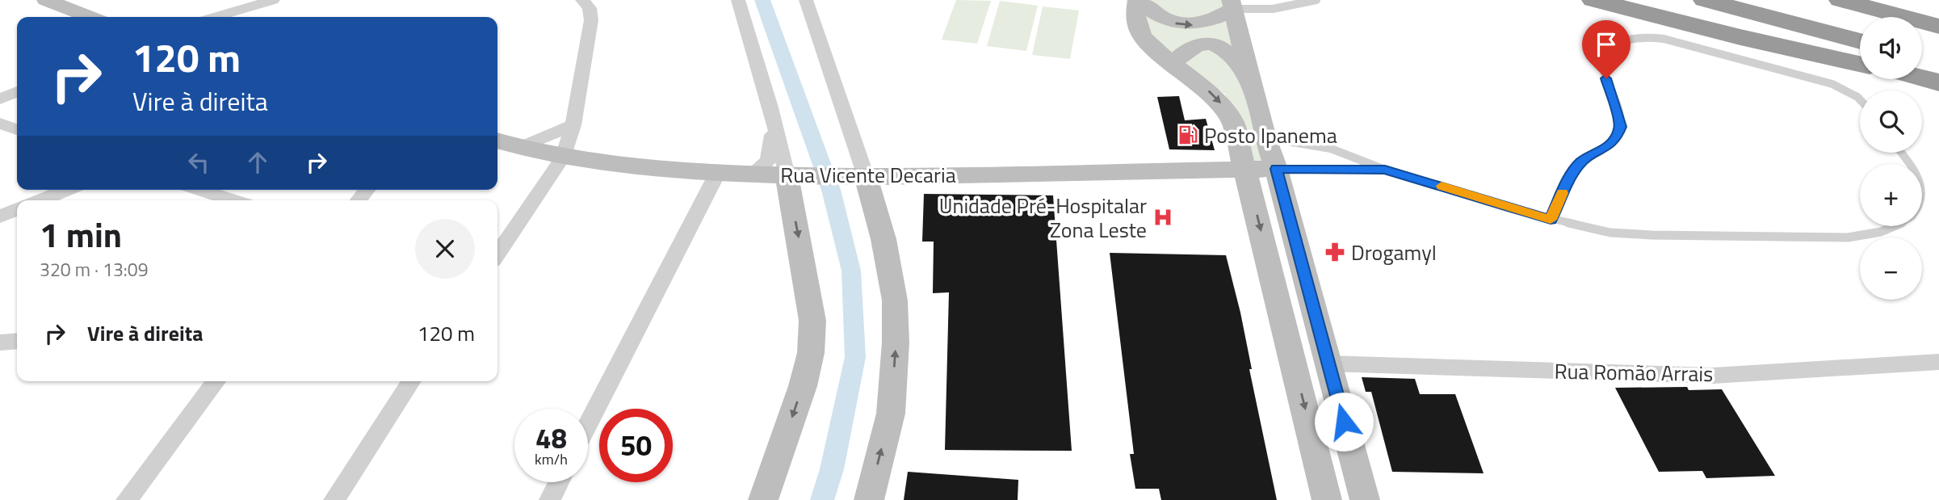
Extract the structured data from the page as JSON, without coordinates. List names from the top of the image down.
{
  "streets": {
    "street": ["Rua Vicente Decaria", "Rua Romão Arrais"]
  },
  "places": {
    "fuel station": ["Posto Ipanema"],
    "hospital": ["Unidade Pré-Hospitalar Zona Leste"],
    "pharmacy": ["Drogamyl"]
  },
  "page": {
    "map_buttons": ["+", "−"],
    "turn": ["120 m", "Vire à direita"],
    "heading": ["1 min", "320 m · 13:09"],
    "list": [
      {
        "name": "Vire à direita",
        "value": "120 m"
      }
    ],
    "speed": "48 km/h",
    "limit": "50"
  }
}
